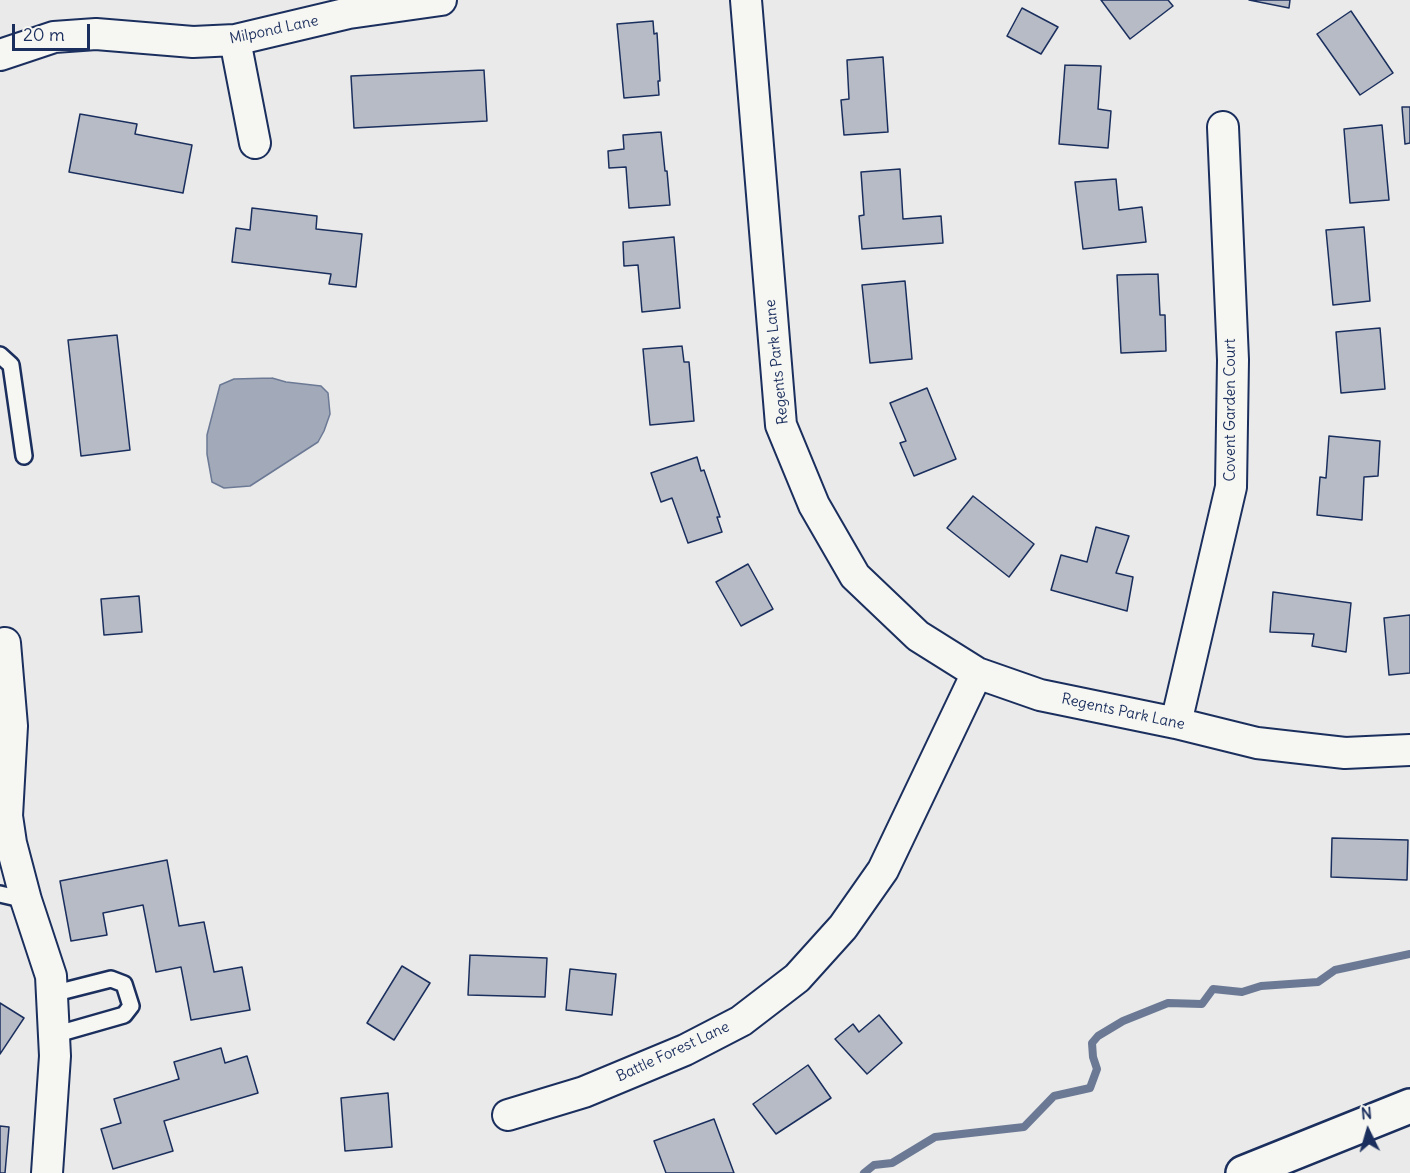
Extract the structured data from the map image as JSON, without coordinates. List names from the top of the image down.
{
  "streets": {
    "street": [
      "Milpond Lane",
      "Regents Park Lane",
      "Covent Garden Court",
      "Battle Forest Lane"
    ]
  },
  "crossings": [
    ["Regents Park Lane", "Covent Garden Court"],
    ["Regents Park Lane", "Battle Forest Lane"]
  ],
  "scale_bar": "20 m",
  "north": "top"
}
